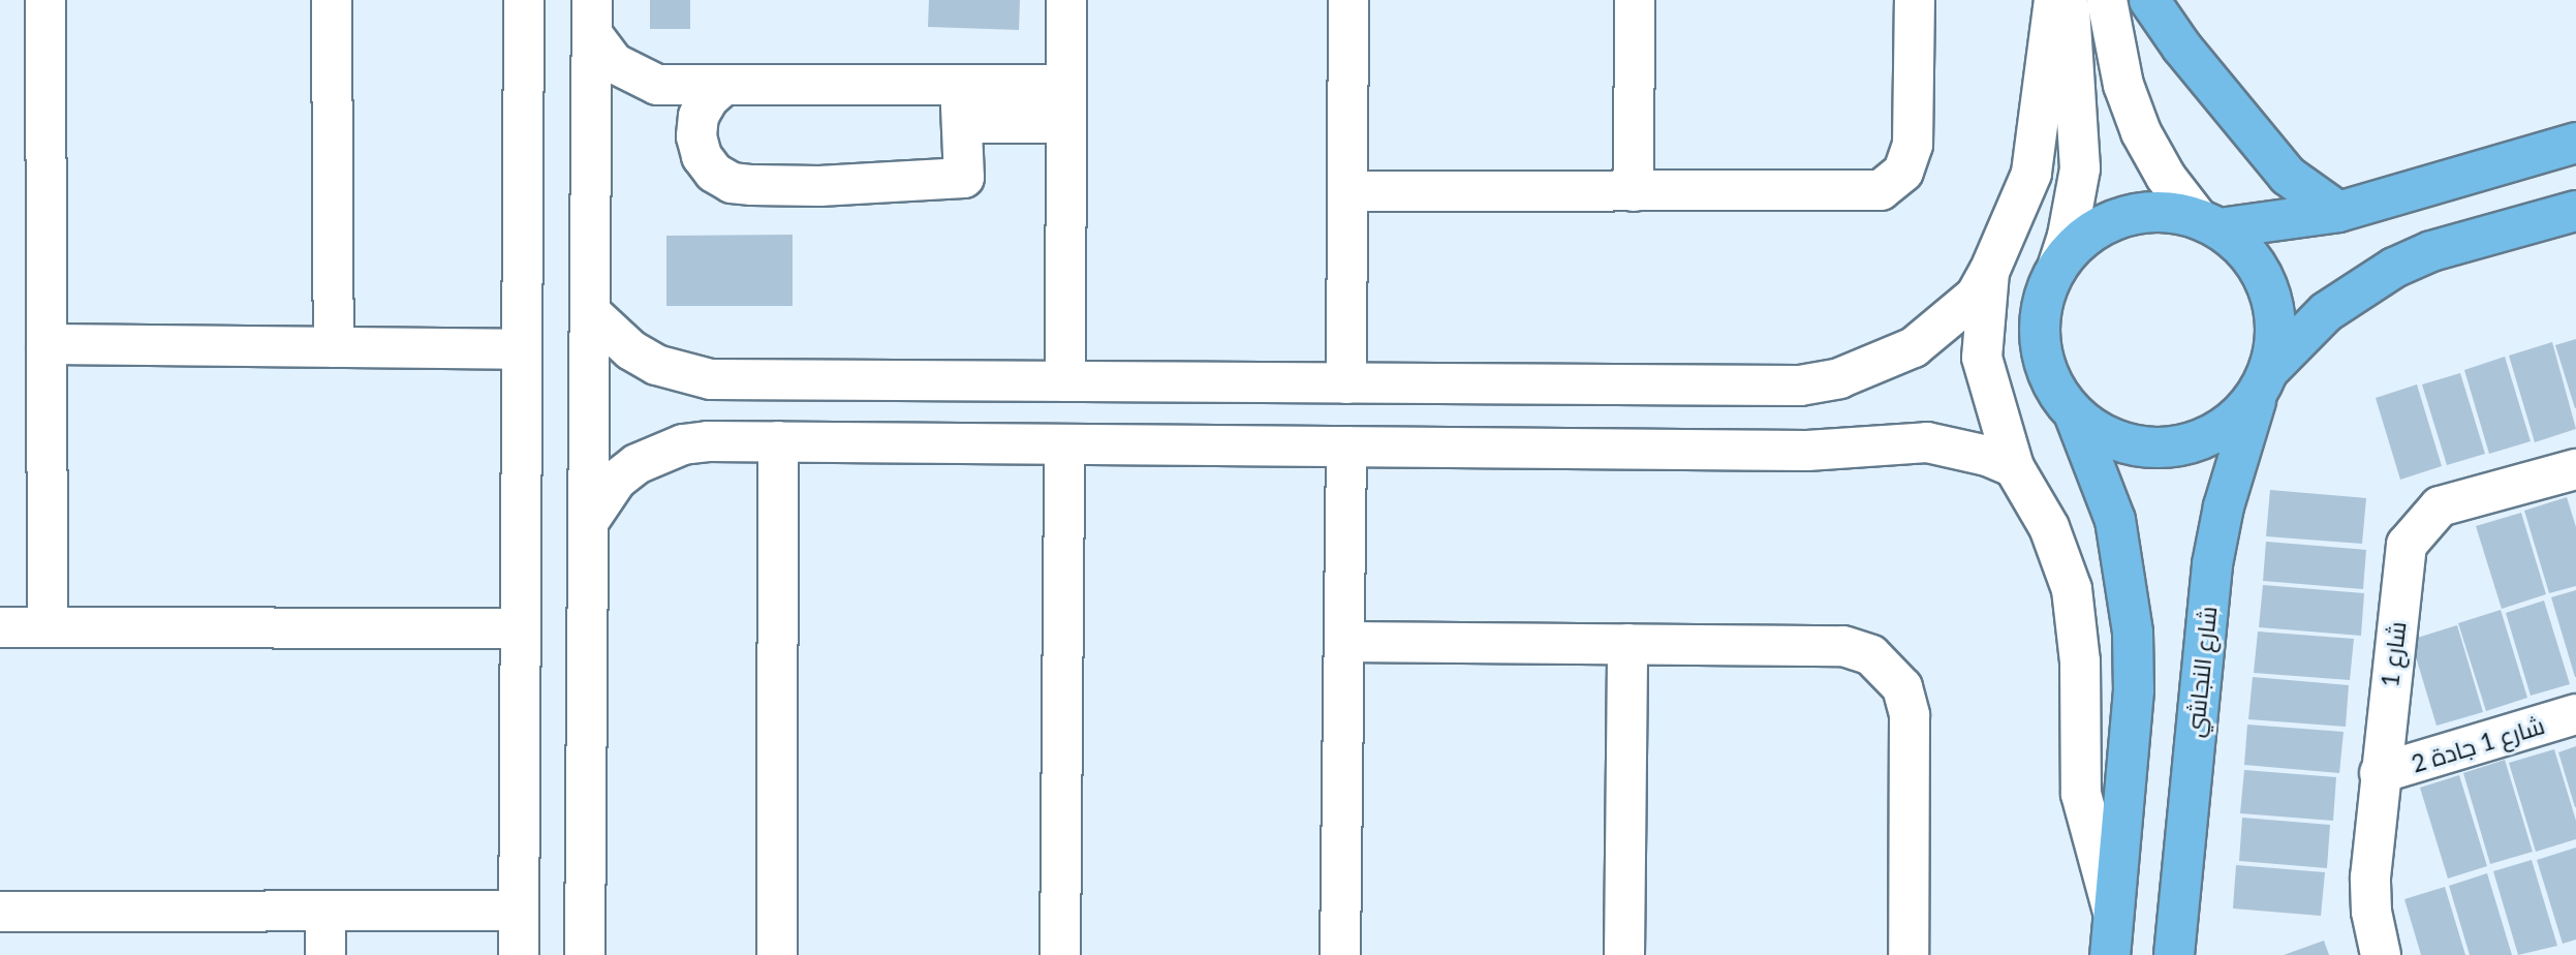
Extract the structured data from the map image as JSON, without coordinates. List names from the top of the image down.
{
  "streets": {
    "main road": ["شارع النجاشي"],
    "street": ["شارع 1", "شارع 1 جادة 2"]
  },
  "crossings": [
    ["شارع 1", "شارع 1 جادة 2"]
  ]
}
